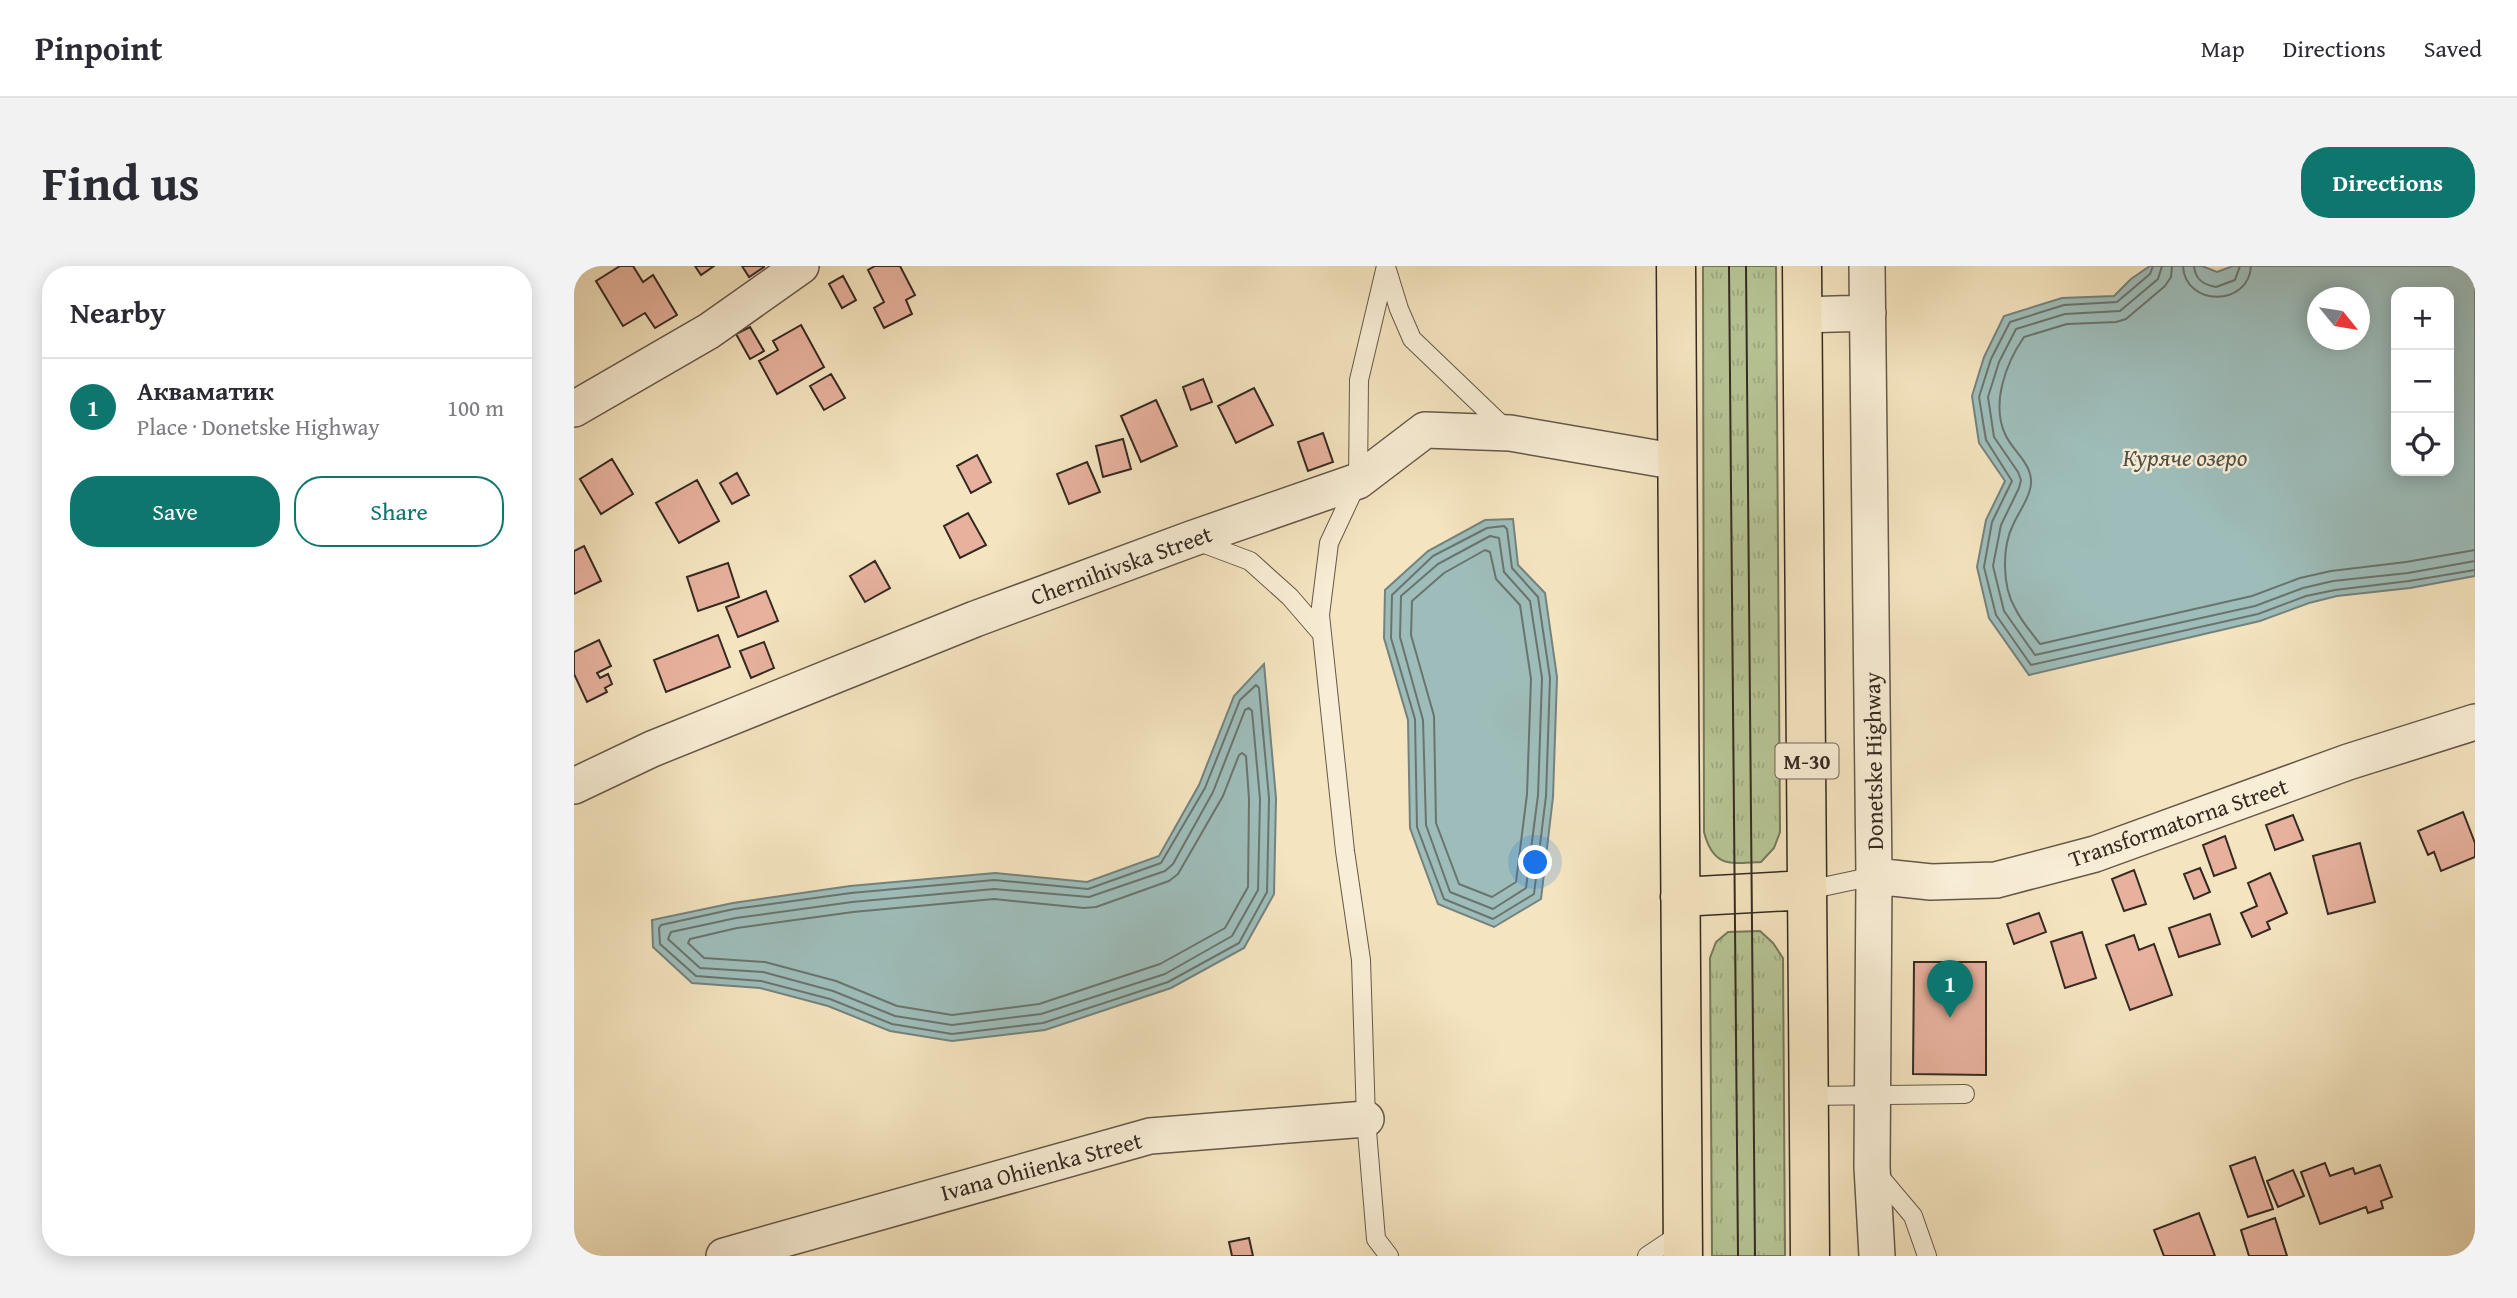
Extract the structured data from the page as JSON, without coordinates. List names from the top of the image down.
{
  "streets": {
    "highway": ["М-30"],
    "street": [
      "Chernihivska Street",
      "Donetske Highway",
      "Transformatorna Street",
      "Ivana Ohiienka Street"
    ]
  },
  "crossings": [
    ["Donetske Highway", "Transformatorna Street"]
  ],
  "water": ["Куряче озеро"],
  "north": "bottom right",
  "page": {
    "header": "Pinpoint",
    "nav": ["Map", "Directions", "Saved"],
    "title": "Find us",
    "buttons": [
      "Directions",
      ["Save", "Share"]
    ],
    "heading": "Nearby",
    "map_buttons": ["+", "−"],
    "list": [
      {
        "mark": "1",
        "name": "Акваматик",
        "note": "Place · Donetske Highway",
        "value": "100 m"
      }
    ],
    "pins": "1"
  }
}
